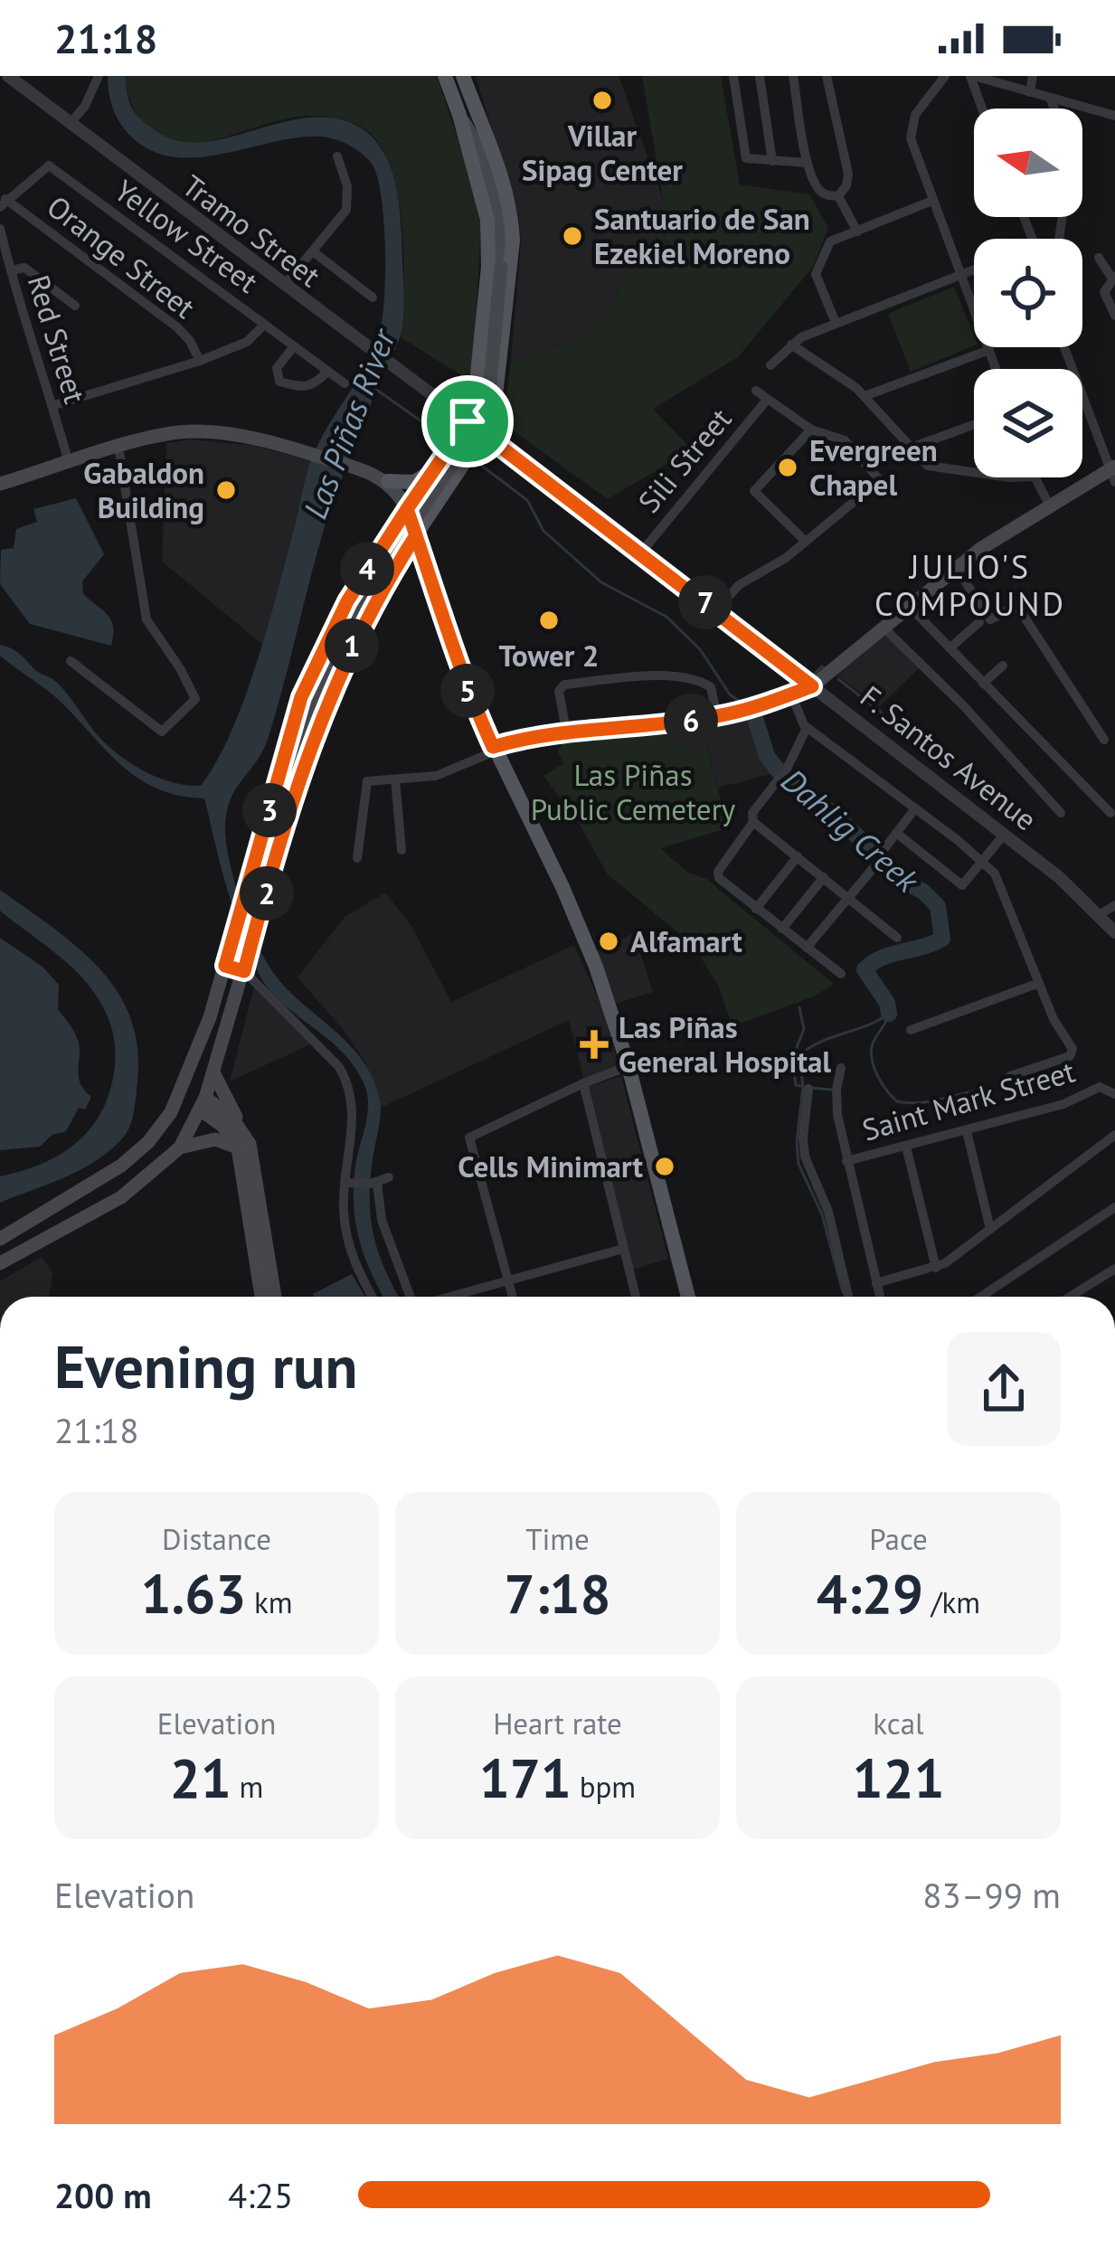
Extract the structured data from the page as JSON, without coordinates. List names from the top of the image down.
{
  "streets": {
    "main road": ["F. Santos Avenue"],
    "street": [
      "Tramo Street",
      "Yellow Street",
      "Orange Street",
      "Red Street",
      "Sili Street",
      "Saint Mark Street"
    ]
  },
  "crossings": [
    ["Tramo Street", "F. Santos Avenue"],
    ["Yellow Street", "Orange Street"],
    ["Sili Street", "F. Santos Avenue"]
  ],
  "districts": ["JULIO'S COMPOUND"],
  "water": ["Las Piñas River", "Dahlig Creek"],
  "parks": ["Las Piñas Public Cemetery"],
  "places": {
    "other": [
      "Villar Sipag Center",
      "Santuario de San Ezekiel Moreno",
      "Evergreen Chapel",
      "Gabaldon Building",
      "Tower 2",
      "Alfamart",
      "Cells Minimart"
    ],
    "health": ["Las Piñas General Hospital"]
  },
  "north": "left",
  "page": {
    "status": "21:18",
    "pins": [
      "4",
      "7",
      "1",
      "5",
      "6",
      "3",
      "2"
    ],
    "heading": ["Evening run", "21:18"],
    "stats": [
      ["Distance", "1.63 km"],
      ["Time", "7:18"],
      ["Pace", "4:29 /km"],
      ["Elevation", "21 m"],
      ["Heart rate", "171 bpm"],
      ["kcal", "121"]
    ],
    "chart": ["Elevation", "83–99 m"],
    "list": [
      {
        "name": "200 m",
        "note": "4:25"
      }
    ]
  }
}
